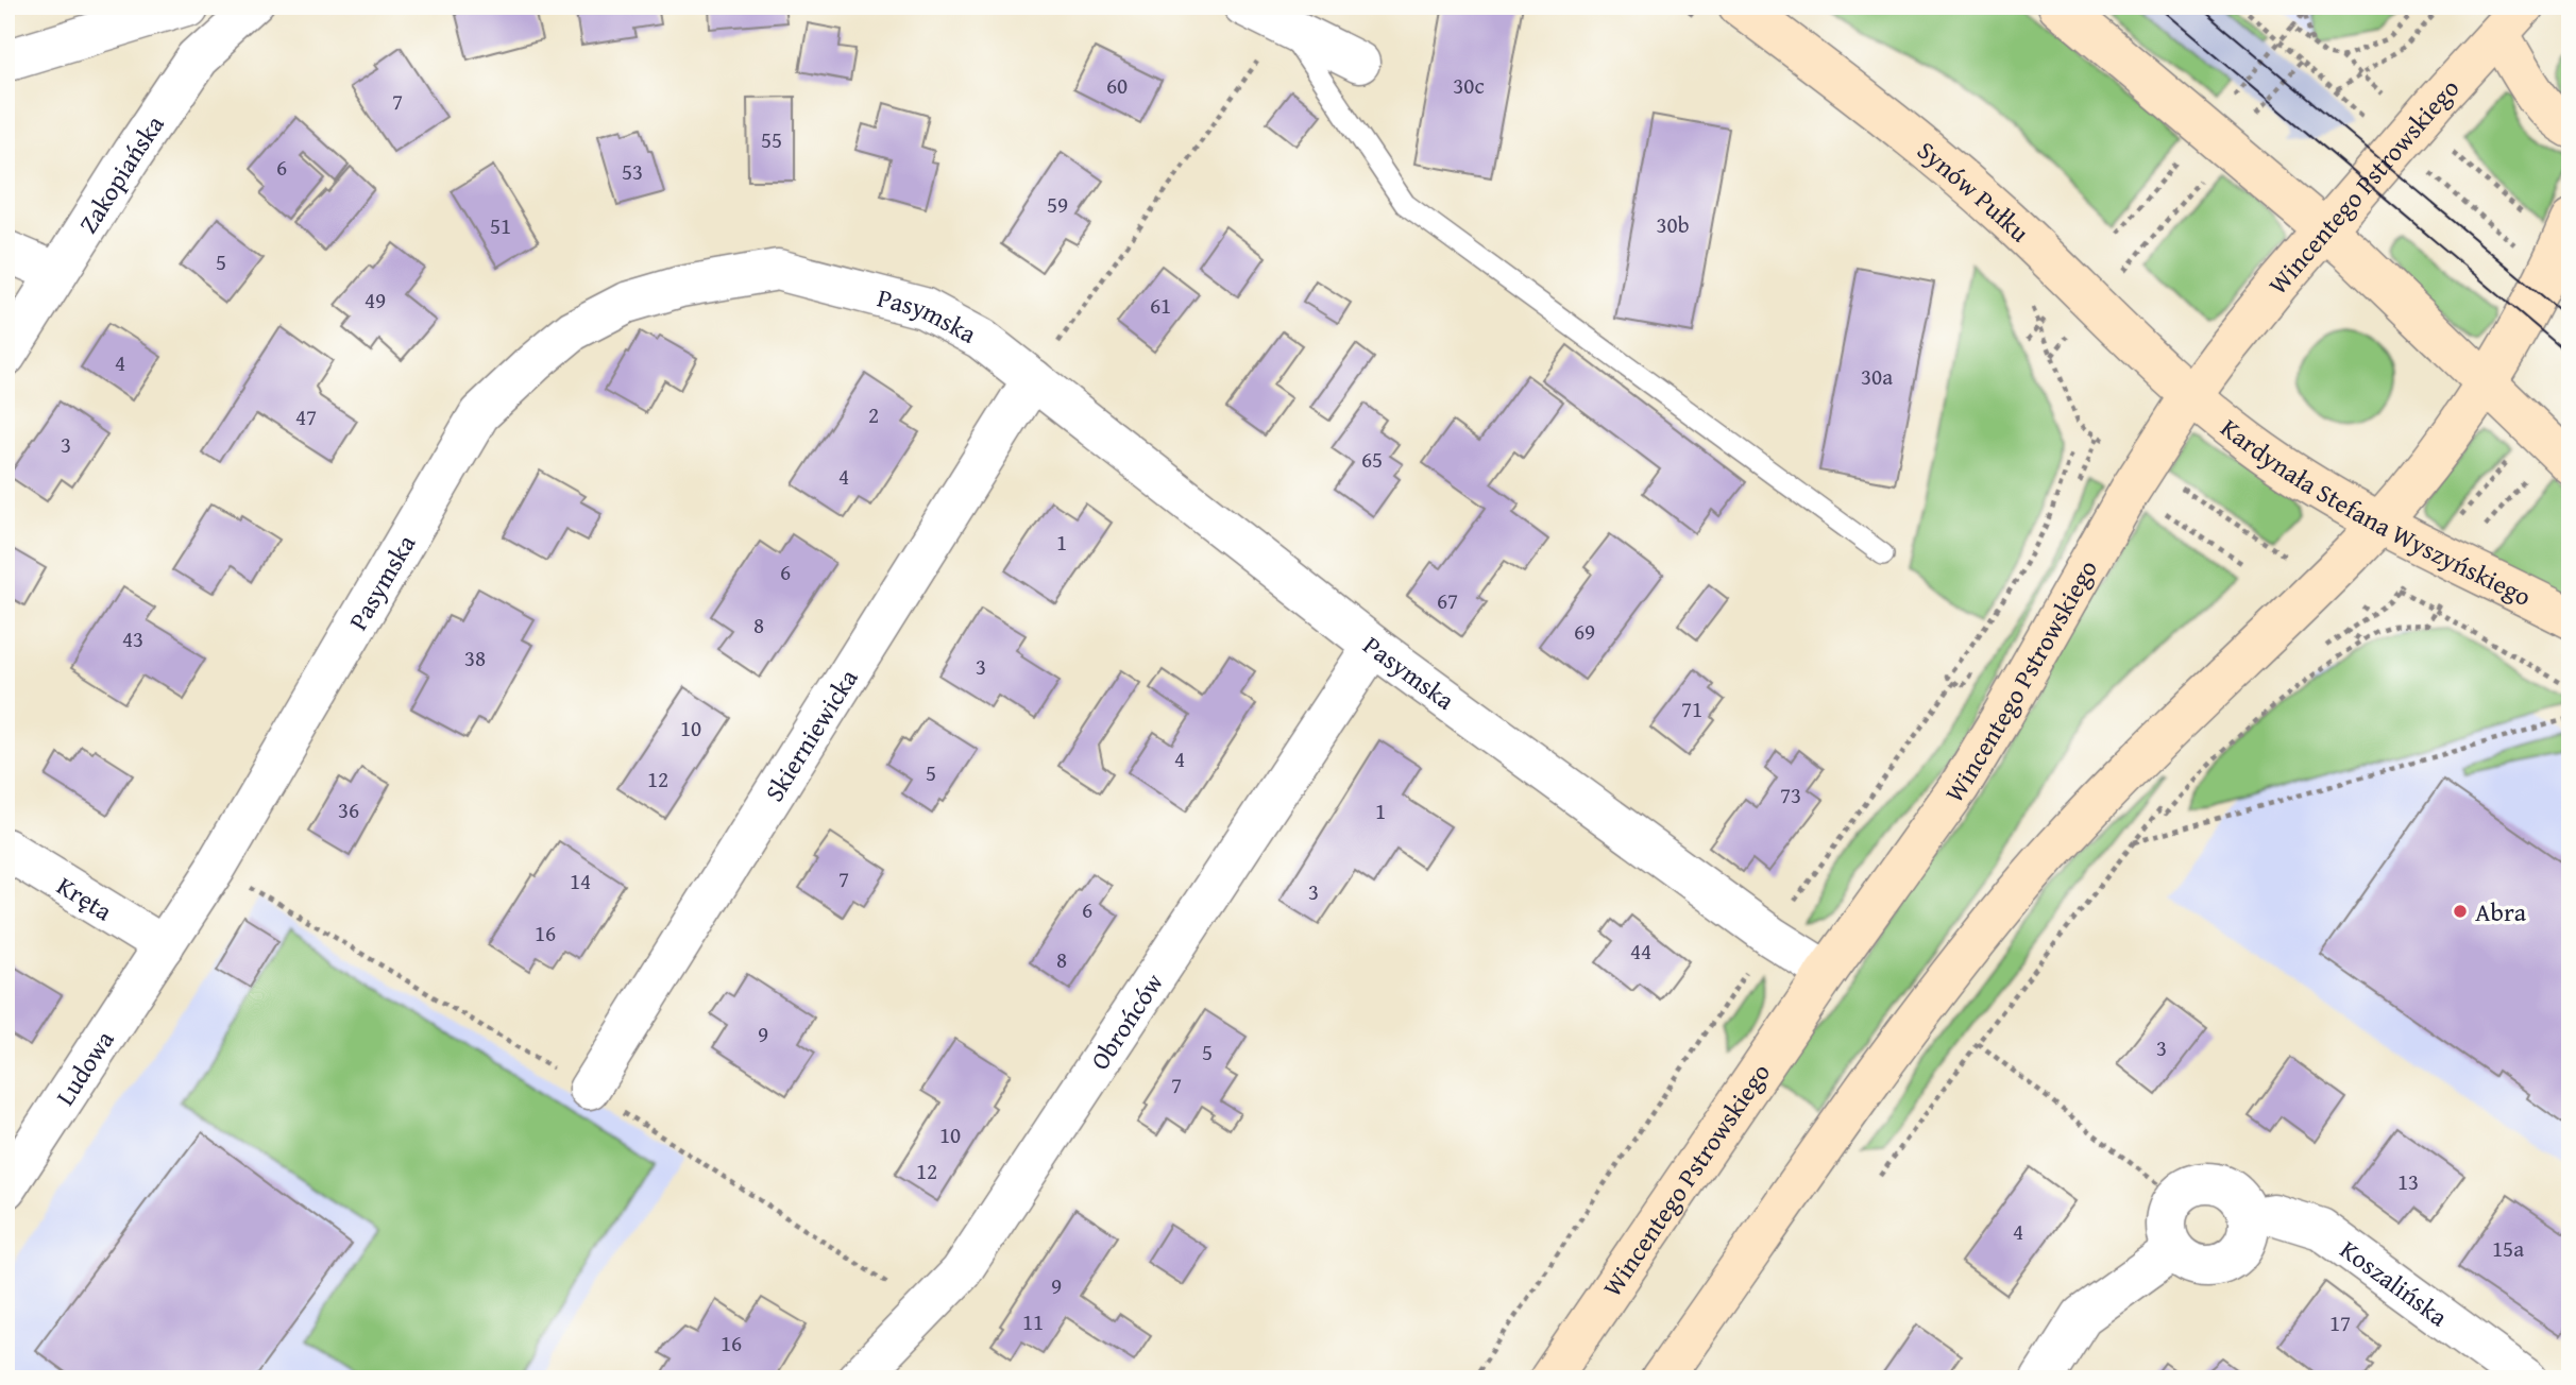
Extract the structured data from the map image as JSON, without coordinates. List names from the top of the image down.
{
  "streets": {
    "main road": ["Wincentego Pstrowskiego", "Synów Pułku", "Kardynała Stefana Wyszyńskiego"],
    "street": [
      "Zakopiańska",
      "Pasymska",
      "Skierniewicka",
      "Kręta",
      "Obrońców",
      "Ludowa",
      "Koszalińska"
    ]
  },
  "crossings": [
    ["Wincentego Pstrowskiego", "Synów Pułku"],
    ["Wincentego Pstrowskiego", "Pasymska"],
    ["Wincentego Pstrowskiego", "Kardynała Stefana Wyszyńskiego"],
    ["Synów Pułku", "Kardynała Stefana Wyszyńskiego"],
    ["Pasymska", "Skierniewicka"],
    ["Pasymska", "Kręta"],
    ["Pasymska", "Obrońców"],
    ["Pasymska", "Ludowa"],
    ["Kręta", "Ludowa"]
  ],
  "places": ["Abra"],
  "house_numbers": [
    "60",
    "30c",
    "7",
    "55",
    "6",
    "53",
    "59",
    "30b",
    "51",
    "5",
    "49",
    "61",
    "4",
    "30a",
    "2",
    "47",
    "3",
    "65",
    "4",
    "1",
    "6",
    "67",
    "8",
    "69",
    "43",
    "38",
    "3",
    "71",
    "10",
    "4",
    "5",
    "12",
    "73",
    "36",
    "1",
    "7",
    "14",
    "3",
    "6",
    "16",
    "44",
    "8",
    "9",
    "3",
    "5",
    "7",
    "10",
    "12",
    "13",
    "4",
    "15a",
    "9",
    "11",
    "17",
    "16"
  ]
}
